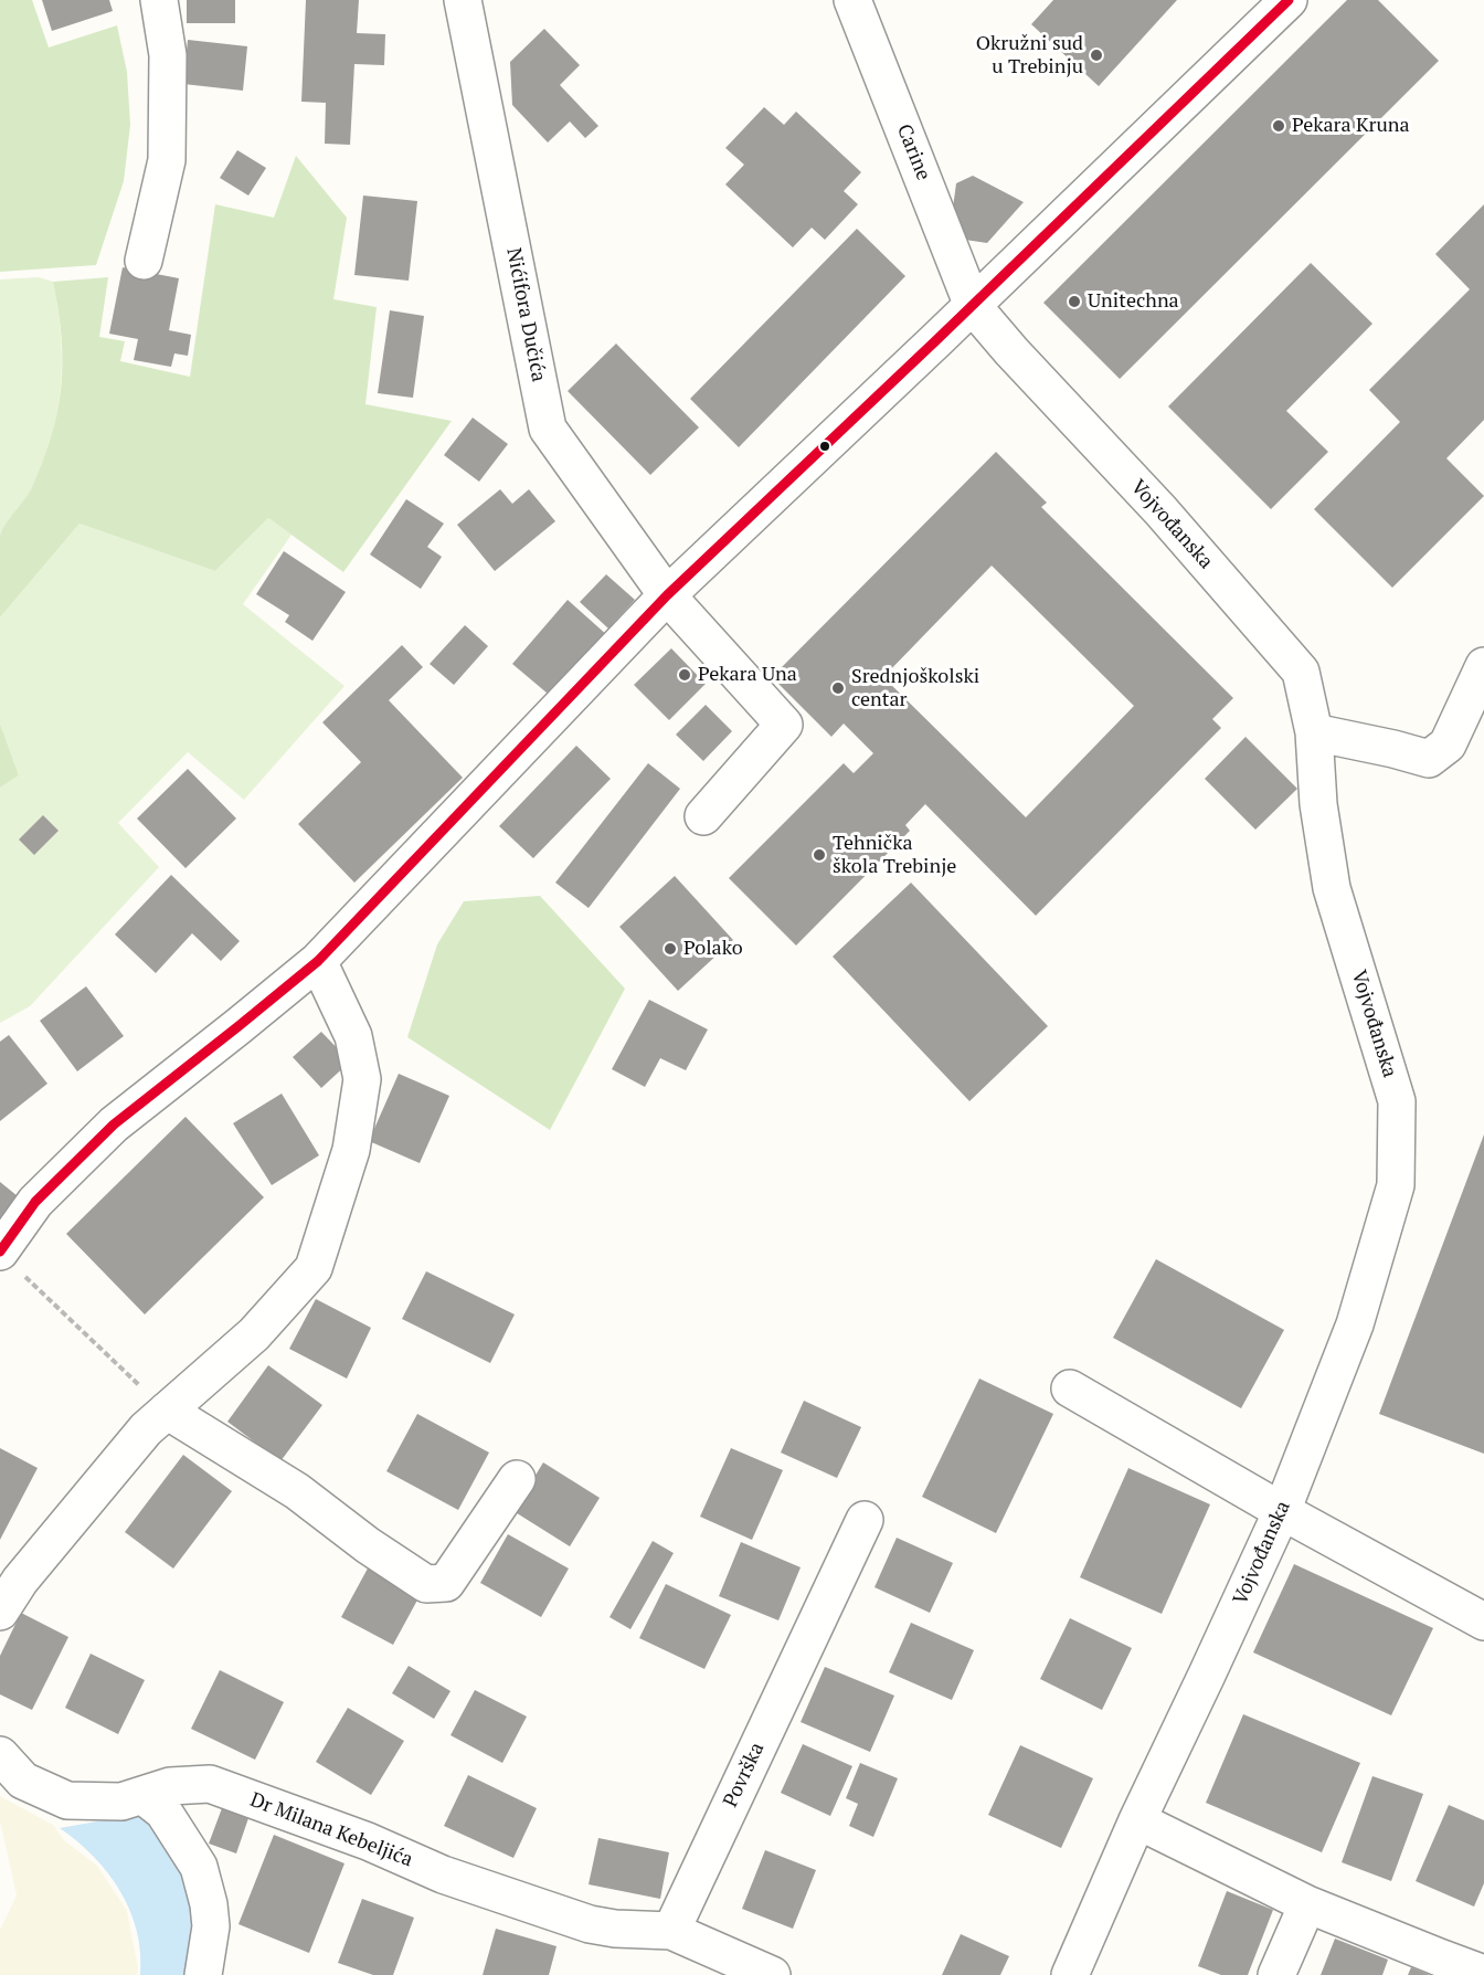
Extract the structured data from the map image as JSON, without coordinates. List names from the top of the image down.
{
  "streets": {
    "street": [
      "Carine",
      "Nićifora Dučića",
      "Vojvođanska",
      "Površka",
      "Dr Milana Kebeljića"
    ]
  },
  "crossings": [
    ["Carine", "Vojvođanska"],
    ["Površka", "Dr Milana Kebeljića"]
  ],
  "places": [
    "Okružni sud u Trebinju",
    "Pekara Kruna",
    "Unitechna",
    "Pekara Una",
    "Srednjoškolski centar",
    "Tehnička škola Trebinje",
    "Polako"
  ]
}
